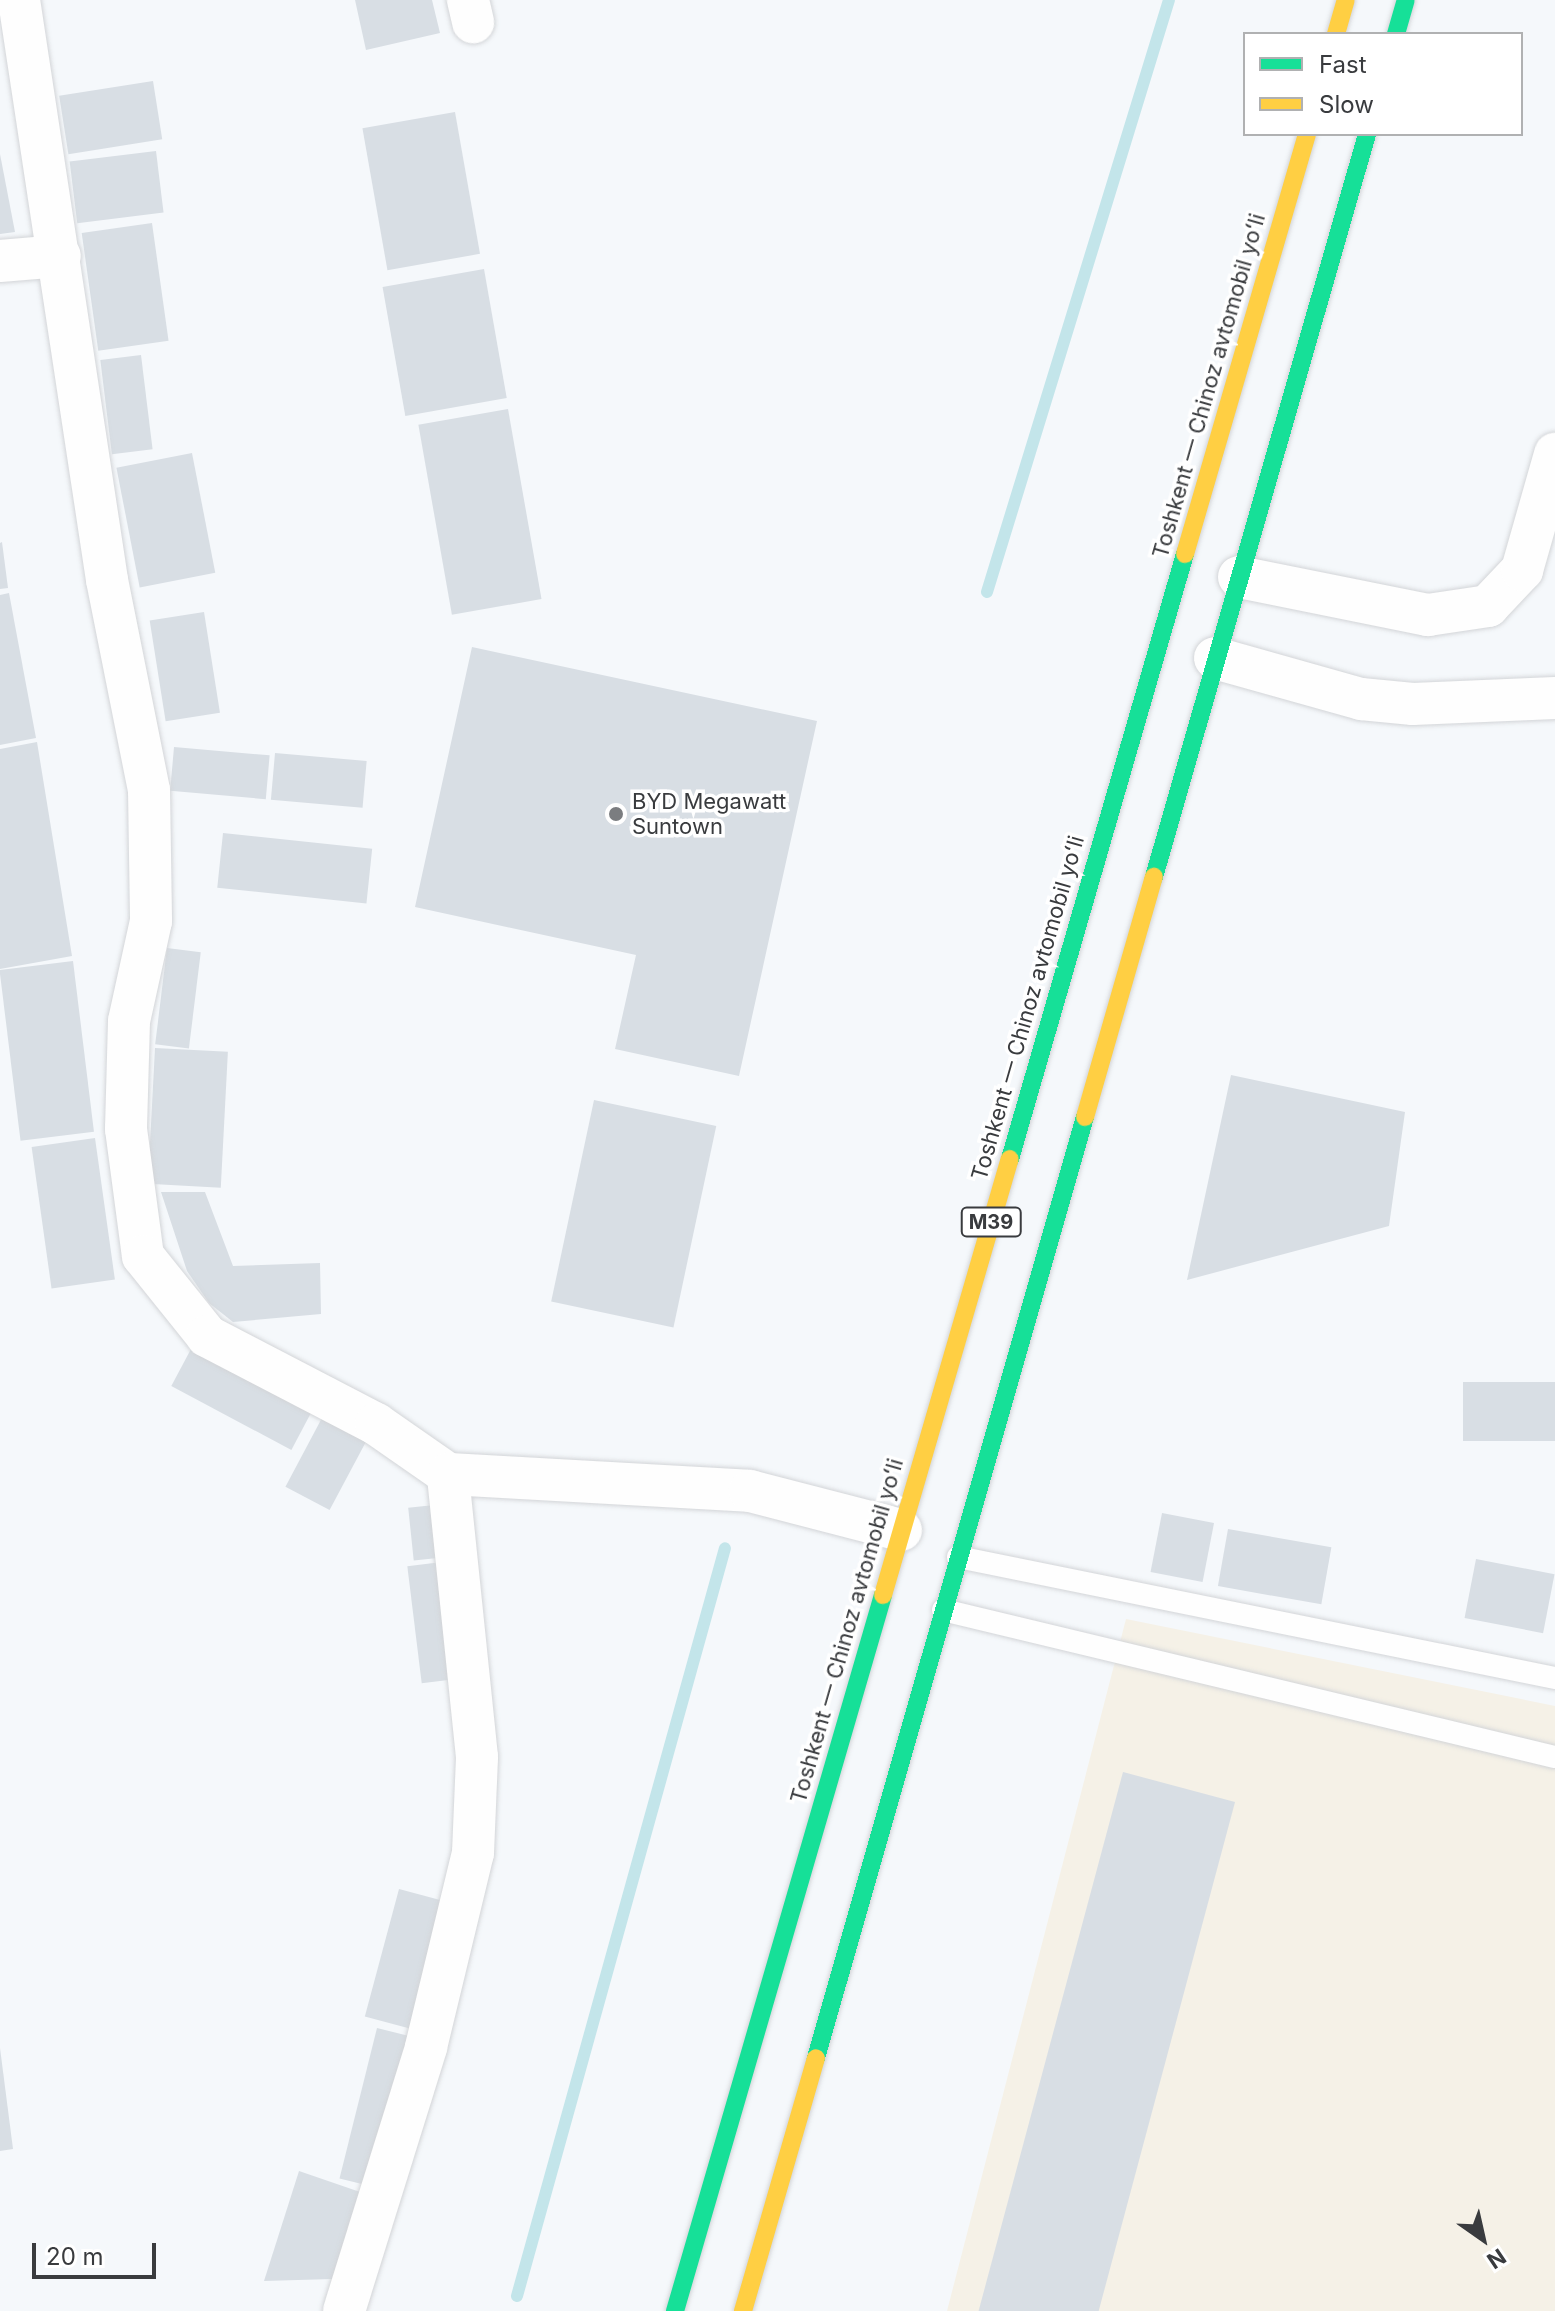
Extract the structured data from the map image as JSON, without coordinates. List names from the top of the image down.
{
  "streets": {
    "highway": ["Toshkent — Chinoz avtomobil yoʻli", "M39"]
  },
  "places": ["BYD Megawatt Suntown"],
  "legend": ["Fast", "Slow"],
  "scale_bar": "20 m",
  "north": "bottom right"
}
